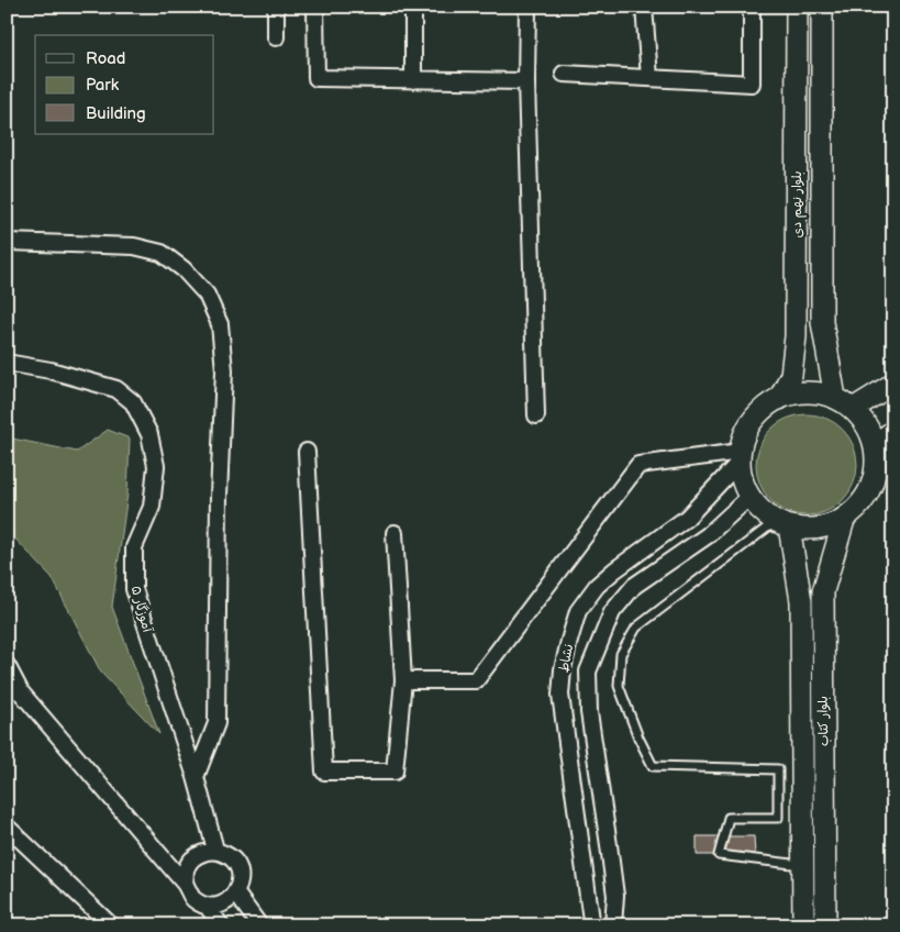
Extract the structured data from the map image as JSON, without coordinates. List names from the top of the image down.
{
  "streets": {
    "main road": ["بلوار نهم دی", "بلوار کتاب"],
    "street": ["آموزگار ۵", "نشاط"]
  },
  "crossings": [
    ["بلوار نهم دی", "نشاط"],
    ["بلوار نهم دی", "بلوار کتاب"],
    ["نشاط", "بلوار کتاب"]
  ],
  "legend": ["Road", "Park", "Building"]
}
